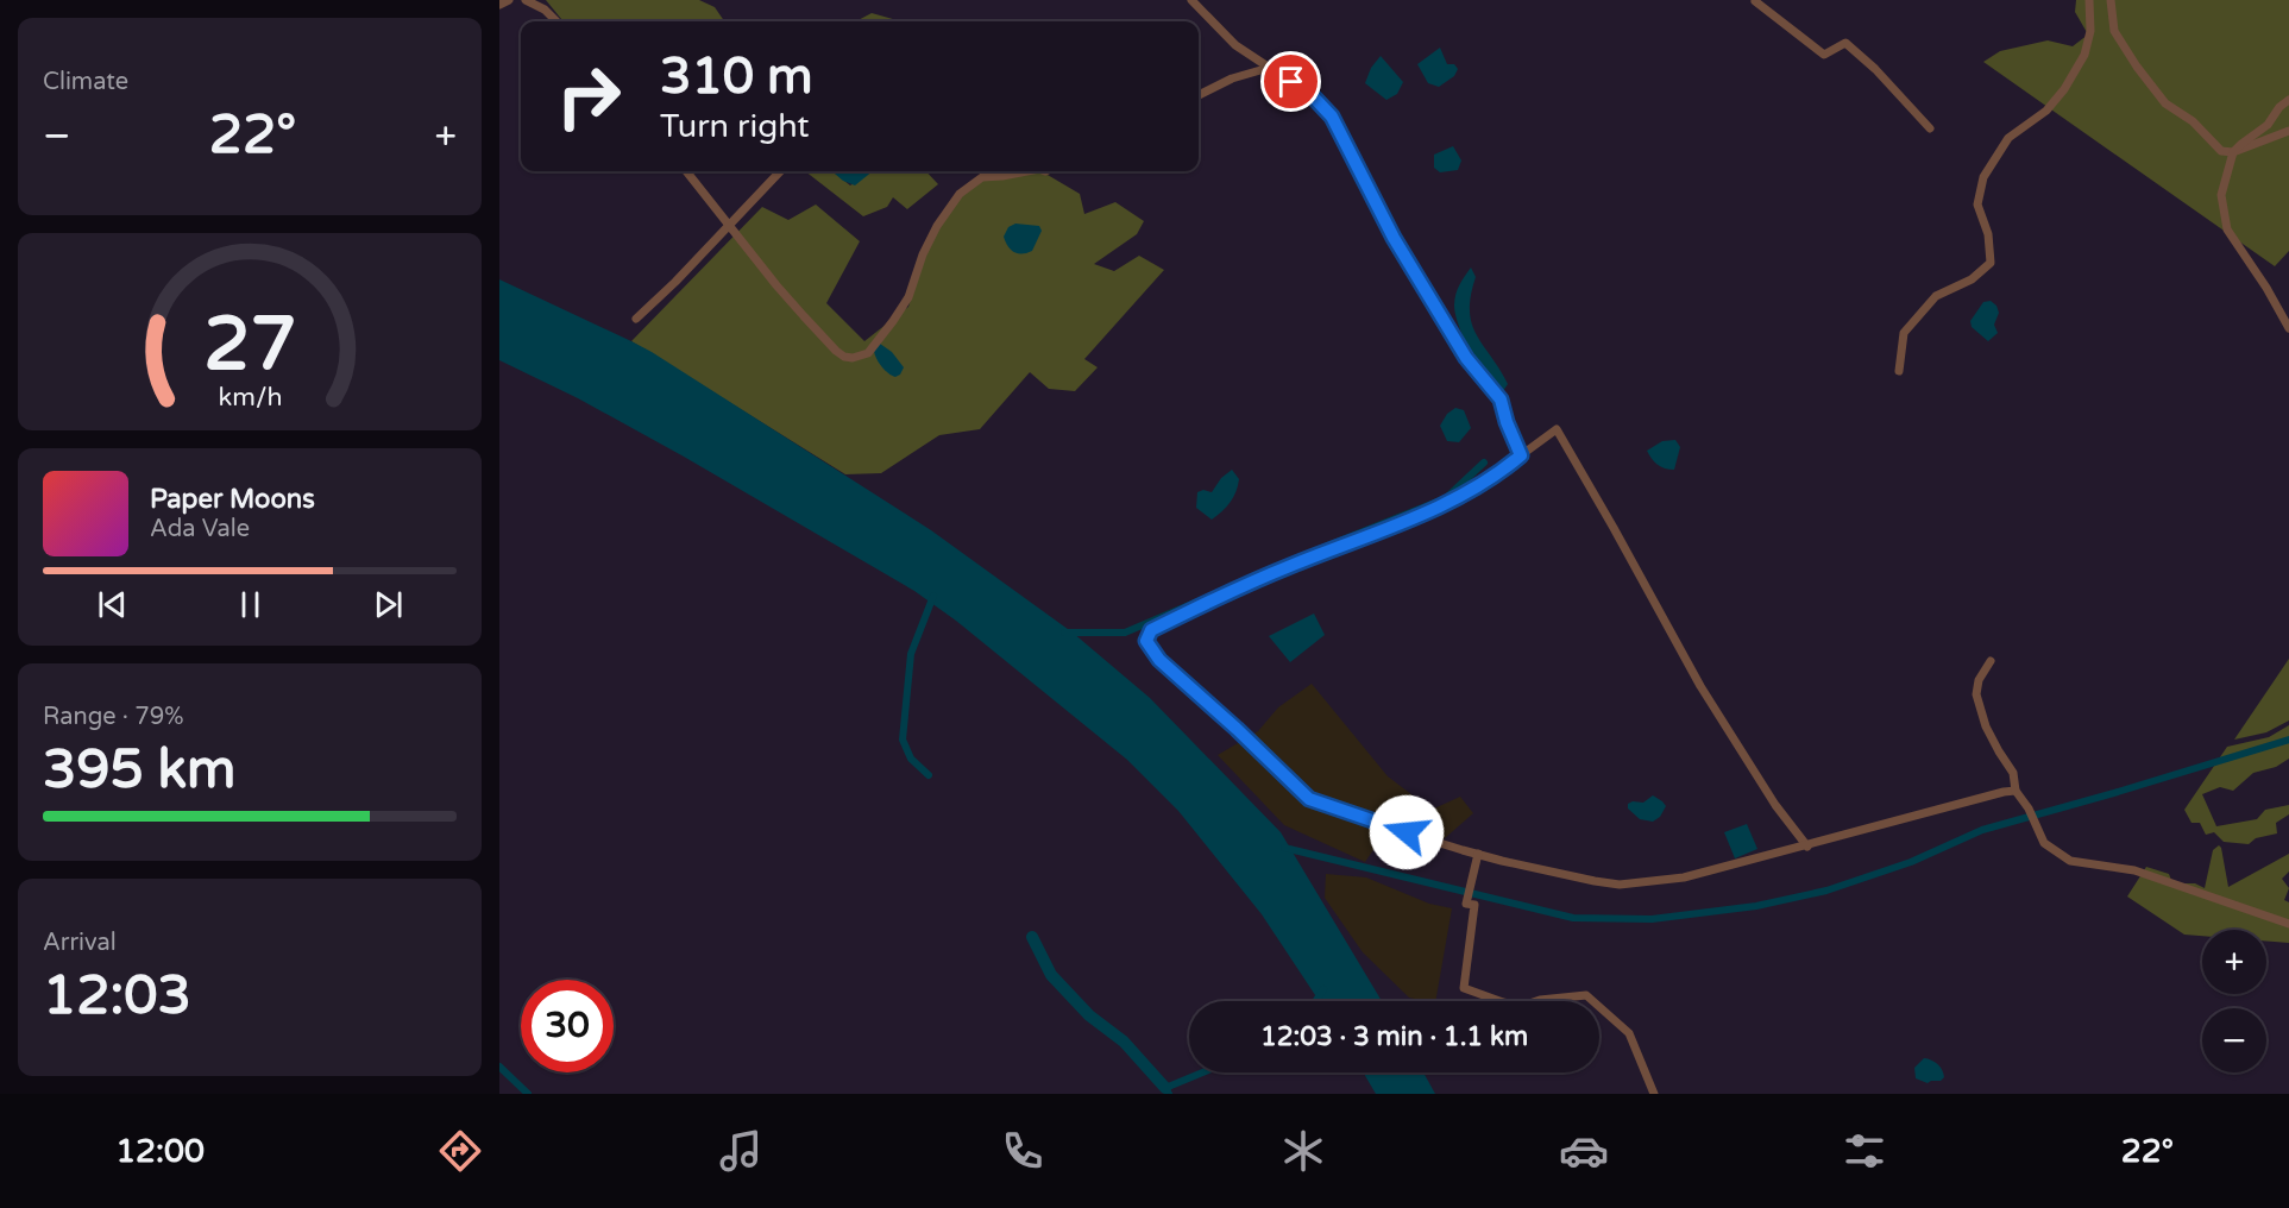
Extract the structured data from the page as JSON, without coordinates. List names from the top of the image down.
{
  "page": {
    "tile": [
      "Climate",
      ["Range · 79%", "395 km"],
      ["Arrival", "12:03"]
    ],
    "turn": ["310 m", "Turn right"],
    "heat": ["−", "22°", "+"],
    "song": ["Paper Moons", "Ada Vale"],
    "map_buttons": ["+", "−"],
    "limit": "30",
    "trip": "12:03 · 3 min · 1.1 km",
    "tabs": ["12:00", "22°"],
    "gauge": ["27", "km/h"]
  }
}
